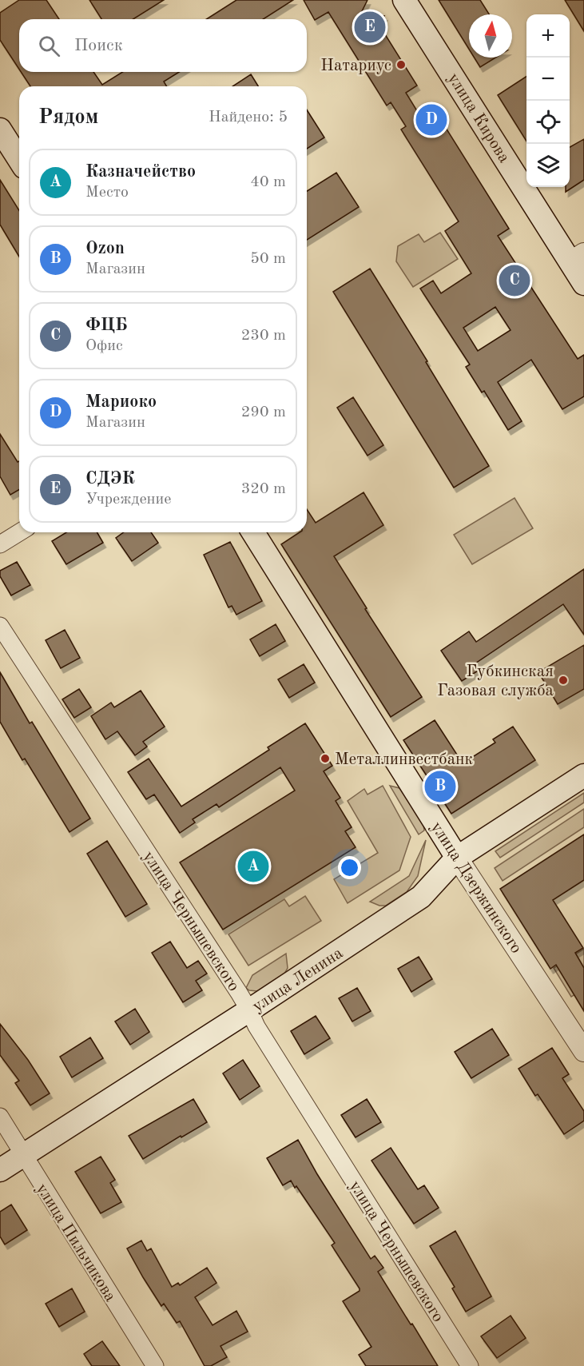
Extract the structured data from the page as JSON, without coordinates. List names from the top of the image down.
{
  "streets": {
    "main road": ["улица Кирова", "улица Дзержинского", "улица Ленина"],
    "street": ["улица Чернышевского", "улица Пильчикова"]
  },
  "crossings": [
    ["улица Дзержинского", "улица Ленина"],
    ["улица Чернышевского", "улица Ленина"],
    ["улица Ленина", "улица Пильчикова"]
  ],
  "places": ["Натариус", "Губкинская Газовая служба", "Металлинвестбанк"],
  "north": "top",
  "page": {
    "pins": [
      "E",
      "D",
      "C",
      "B",
      "A"
    ],
    "map_buttons": ["+", "−"],
    "search": "Поиск",
    "heading": ["Рядом", "Найдено: 5"],
    "list": [
      {
        "mark": "A",
        "name": "Казначейство",
        "note": "Место",
        "value": "40 m"
      },
      {
        "mark": "B",
        "name": "Ozon",
        "note": "Магазин",
        "value": "50 m"
      },
      {
        "mark": "C",
        "name": "ФЦБ",
        "note": "Офис",
        "value": "230 m"
      },
      {
        "mark": "D",
        "name": "Мариоко",
        "note": "Магазин",
        "value": "290 m"
      },
      {
        "mark": "E",
        "name": "СДЭК",
        "note": "Учреждение",
        "value": "320 m"
      }
    ]
  }
}
